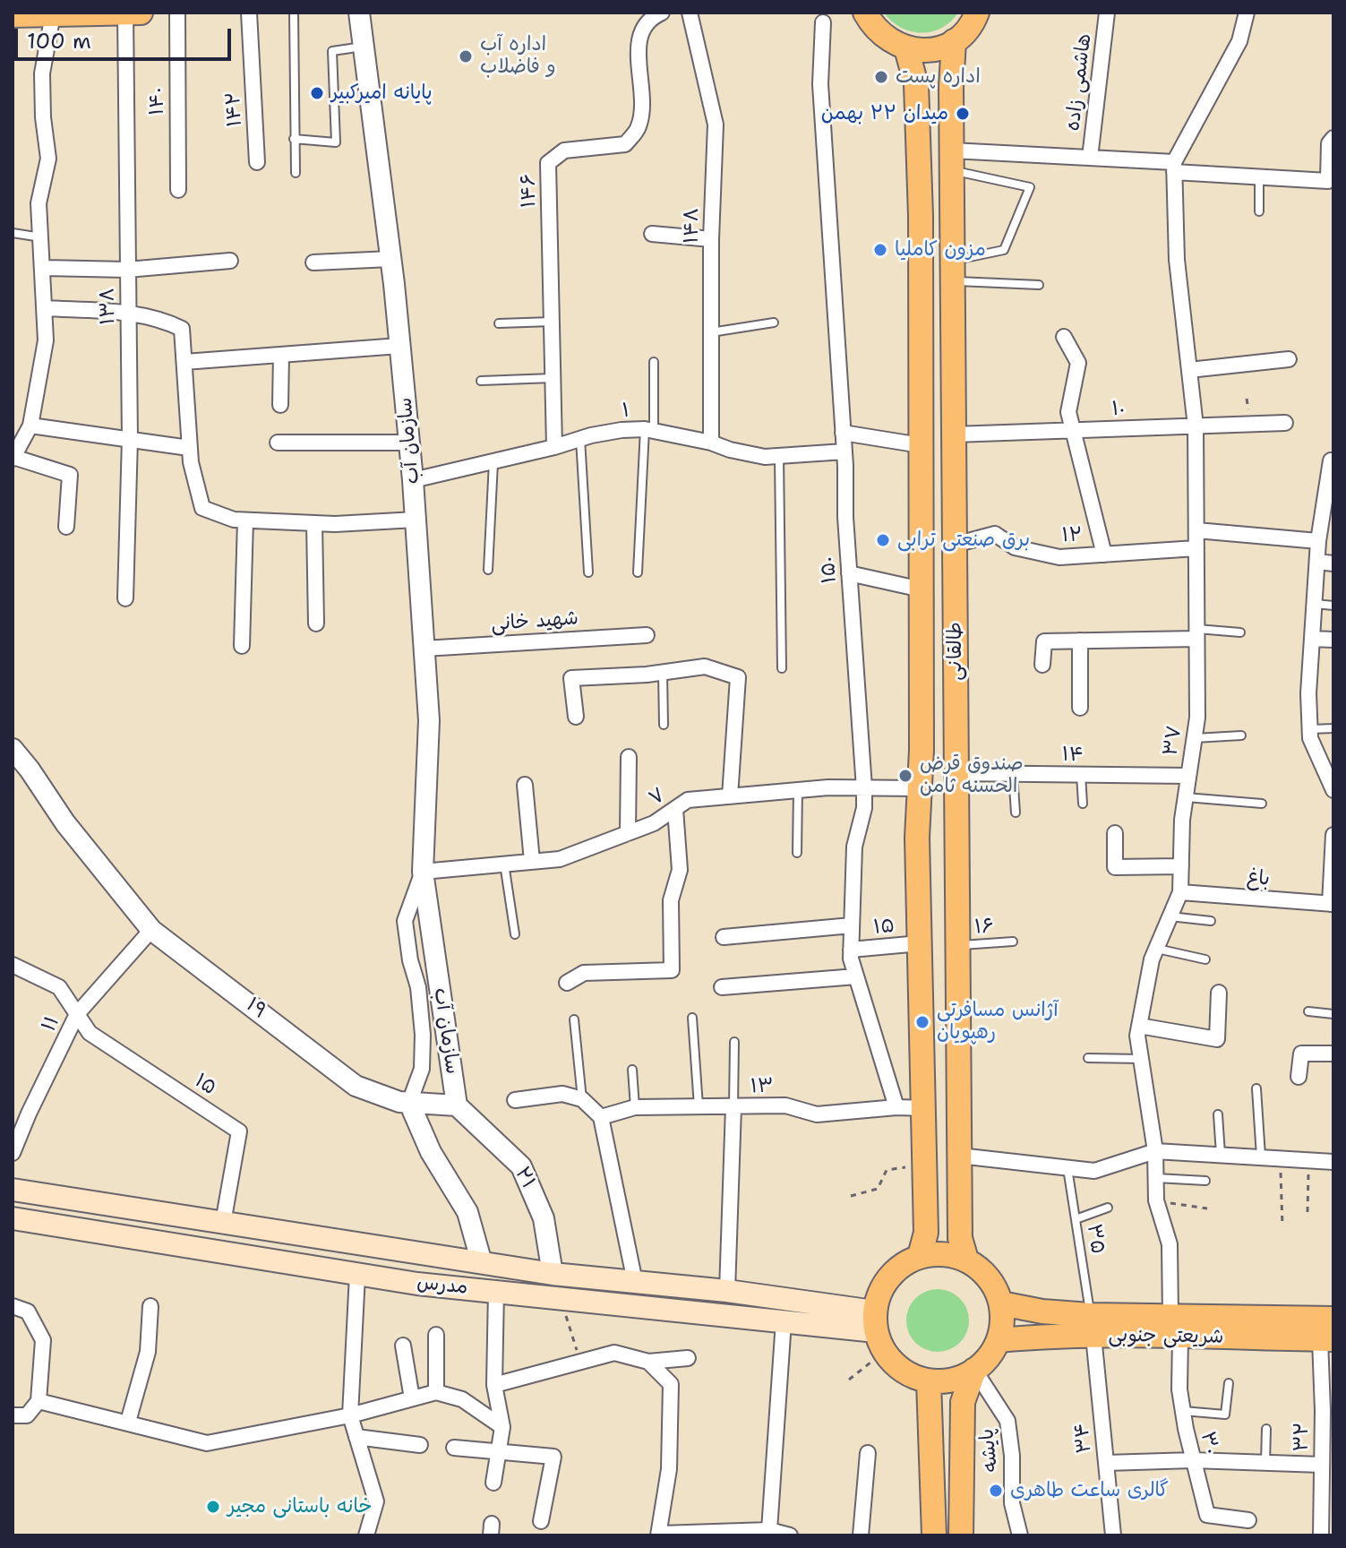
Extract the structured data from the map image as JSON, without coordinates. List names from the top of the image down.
{
  "streets": {
    "main road": ["طالقانی", "مدرس", "شریعتی جنوبی"],
    "street": [
      "هاشمی زاده",
      "۱۴۰",
      "۱۴۲",
      "۱۴۶",
      "۱۴۸",
      "۱۳۸",
      "۱۰",
      "۱",
      "سازمان آب",
      "۱۲",
      "۱۵۰",
      "شهید خانی",
      "۳۷",
      "۱۴",
      "۷",
      "باغ",
      "۱۵",
      "۱۹",
      "۱۱",
      "۱۳",
      "۲۱",
      "۳۲",
      "۳۴",
      "۳۰",
      "پایشه"
    ],
    "lane": ["۱۶", "۳۵"]
  },
  "crossings": [
    ["۱۴۶", "۱"],
    ["۱۴۸", "۱"],
    ["۱۰", "طالقانی"],
    ["۱۰", "۳۷"],
    ["۱", "سازمان آب"],
    ["۱", "۱۵۰"],
    ["سازمان آب", "شهید خانی"],
    ["سازمان آب", "۷"],
    ["سازمان آب", "۱۹"],
    ["سازمان آب", "۲۱"],
    ["۱۲", "طالقانی"],
    ["۱۲", "۳۷"],
    ["۱۵۰", "۷"],
    ["۱۵۰", "۱۵"],
    ["۱۵۰", "۱۳"],
    ["طالقانی", "۱۴"],
    ["طالقانی", "۷"],
    ["طالقانی", "۱۵"],
    ["طالقانی", "۱۶"],
    ["طالقانی", "۱۳"],
    ["طالقانی", "مدرس"],
    ["طالقانی", "شریعتی جنوبی"],
    ["طالقانی", "پایشه"],
    ["۳۷", "۱۴"],
    ["۳۷", "باغ"],
    ["۳۷", "شریعتی جنوبی"],
    ["۳۷", "۳۰"],
    ["۱۵", "۱۱"],
    ["۱۵", "مدرس"],
    ["۱۹", "۱۱"],
    ["۱۹", "۲۱"],
    ["۲۱", "مدرس"],
    ["۳۵", "شریعتی جنوبی"],
    ["۳۵", "۳۴"],
    ["مدرس", "شریعتی جنوبی"],
    ["مدرس", "پایشه"],
    ["شریعتی جنوبی", "۳۲"],
    ["شریعتی جنوبی", "۳۴"],
    ["شریعتی جنوبی", "۳۰"],
    ["شریعتی جنوبی", "پایشه"]
  ],
  "places": [
    "اداره آب و فاضلاب",
    "اداره پست",
    "پایانه امیرکبیر",
    "میدان ۲۲ بهمن",
    "مزون کاملیا",
    "برق صنعتی ترابی",
    "صندوق قرض الحسنه ثامن",
    "آژانس مسافرتی رهپویان",
    "گالری ساعت طاهری",
    "خانه باستانی مجیر"
  ],
  "scale_bar": "100 m"
}
